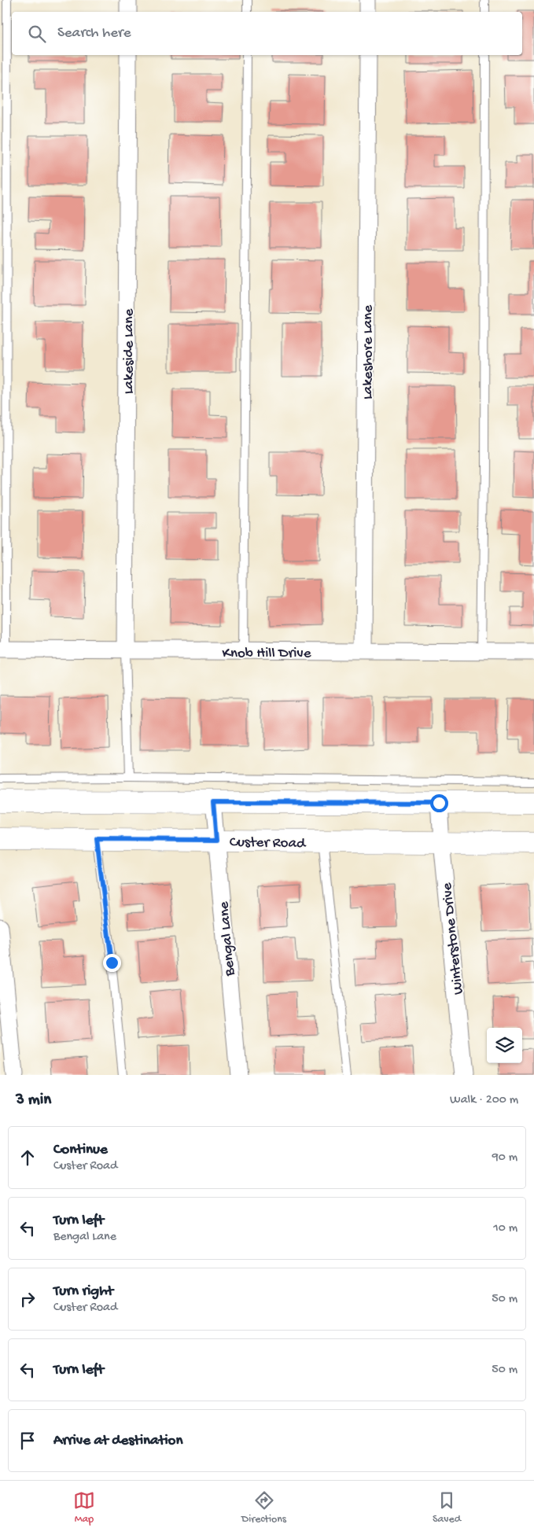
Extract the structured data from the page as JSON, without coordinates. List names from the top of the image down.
{
  "streets": {
    "main road": ["Custer Road"],
    "street": [
      "Lakeside Lane",
      "Lakeshore Lane",
      "Knob Hill Drive",
      "Bengal Lane",
      "Winterstone Drive"
    ]
  },
  "crossings": [
    ["Lakeside Lane", "Knob Hill Drive"],
    ["Lakeshore Lane", "Knob Hill Drive"],
    ["Custer Road", "Bengal Lane"],
    ["Custer Road", "Winterstone Drive"]
  ],
  "page": {
    "search": "Search here",
    "heading": ["3 min", "Walk · 200 m"],
    "list": [
      ["Continue", "Custer Road", "90 m"],
      ["Turn left", "Bengal Lane", "10 m"],
      ["Turn right", "Custer Road", "50 m"],
      ["Turn left", "50 m"],
      "Arrive at destination"
    ],
    "nav": ["Map", "Directions", "Saved"]
  }
}
